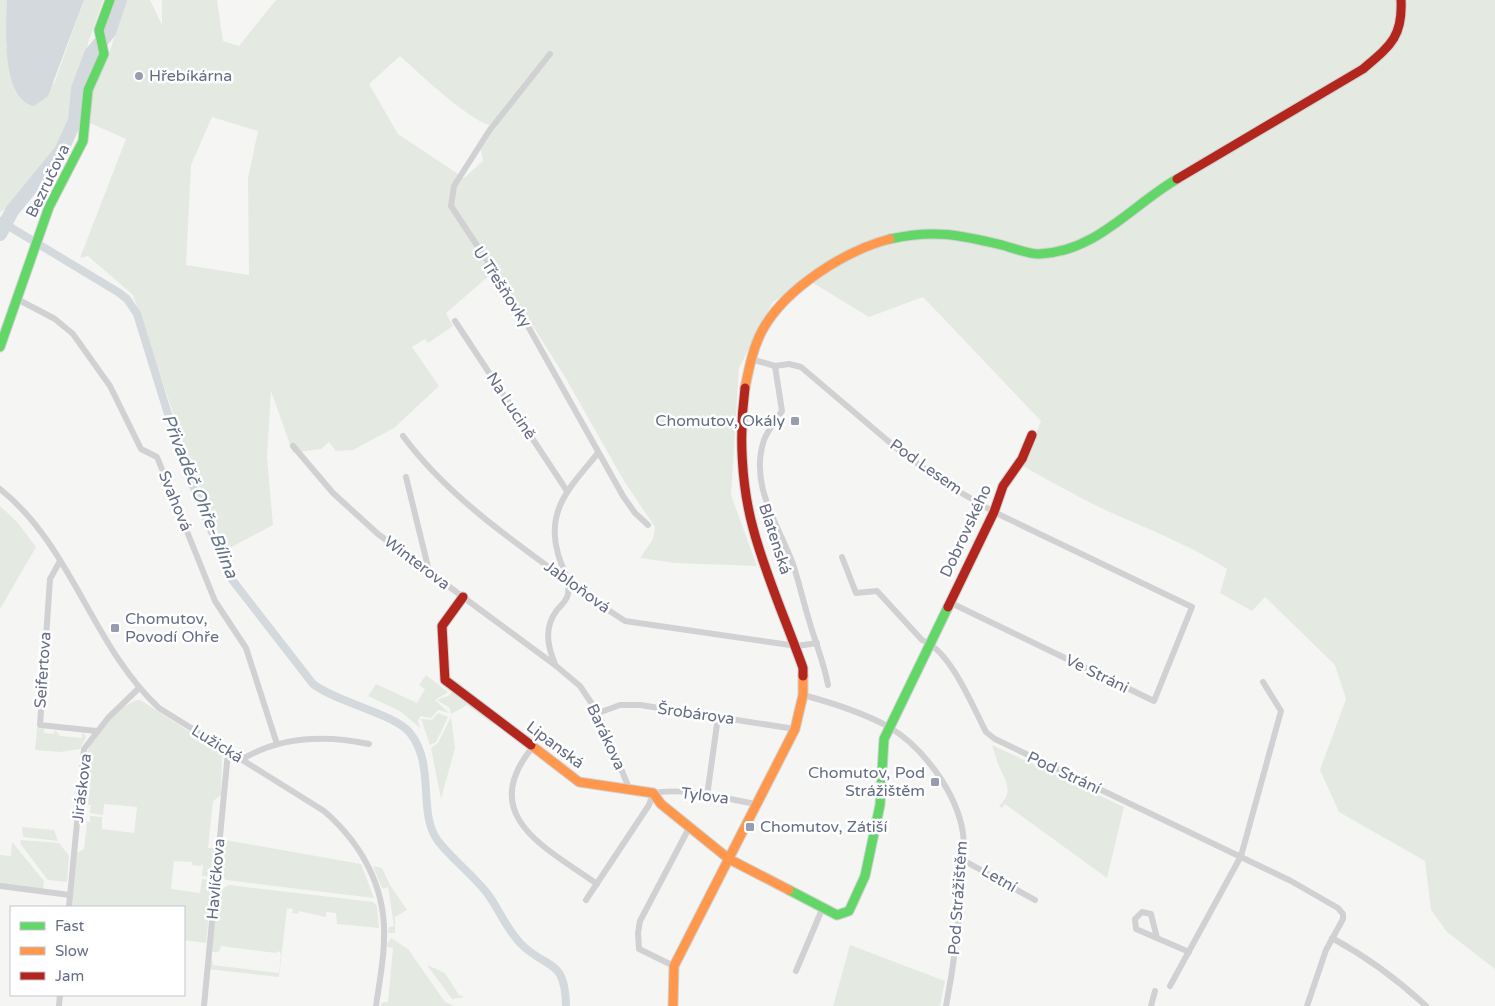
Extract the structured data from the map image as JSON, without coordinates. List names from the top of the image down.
{
  "streets": {
    "street": [
      "Bezručova",
      "U Třešňovky",
      "Na Lucině",
      "Pod Lesem",
      "Svahová",
      "Dobrovského",
      "Blatenská",
      "Winterova",
      "Jabloňová",
      "Seifertova",
      "Ve Stráni",
      "Šrobárova",
      "Barákova",
      "Lužická",
      "Lipanská",
      "Pod Strání",
      "Jiráskova",
      "Tylova",
      "Havlíčkova",
      "Letní",
      "Pod Strážištěm"
    ]
  },
  "crossings": [
    ["Bezručova", "Svahová"],
    ["Pod Lesem", "Dobrovského"],
    ["Pod Lesem", "Blatenská"],
    ["Pod Lesem", "Ve Stráni"],
    ["Dobrovského", "Blatenská"],
    ["Dobrovského", "Ve Stráni"],
    ["Dobrovského", "Pod Strání"],
    ["Dobrovského", "Pod Strážištěm"],
    ["Blatenská", "Jabloňová"],
    ["Blatenská", "Šrobárova"],
    ["Blatenská", "Tylova"],
    ["Blatenská", "Pod Strážištěm"],
    ["Winterova", "Barákova"],
    ["Winterova", "Lipanská"],
    ["Seifertova", "Lužická"],
    ["Seifertova", "Jiráskova"],
    ["Šrobárova", "Barákova"],
    ["Barákova", "Lipanská"],
    ["Lužická", "Jiráskova"],
    ["Lužická", "Havlíčkova"],
    ["Lipanská", "Tylova"],
    ["Letní", "Pod Strážištěm"]
  ],
  "water": ["Přivaděč Ohře-Bílina"],
  "places": {
    "other": ["Hřebíkárna"],
    "transit": [
      "Chomutov, Okály",
      "Chomutov, Povodí Ohře",
      "Chomutov, Pod Strážištěm",
      "Chomutov, Zátiší"
    ]
  },
  "legend": ["Fast", "Slow", "Jam"]
}
